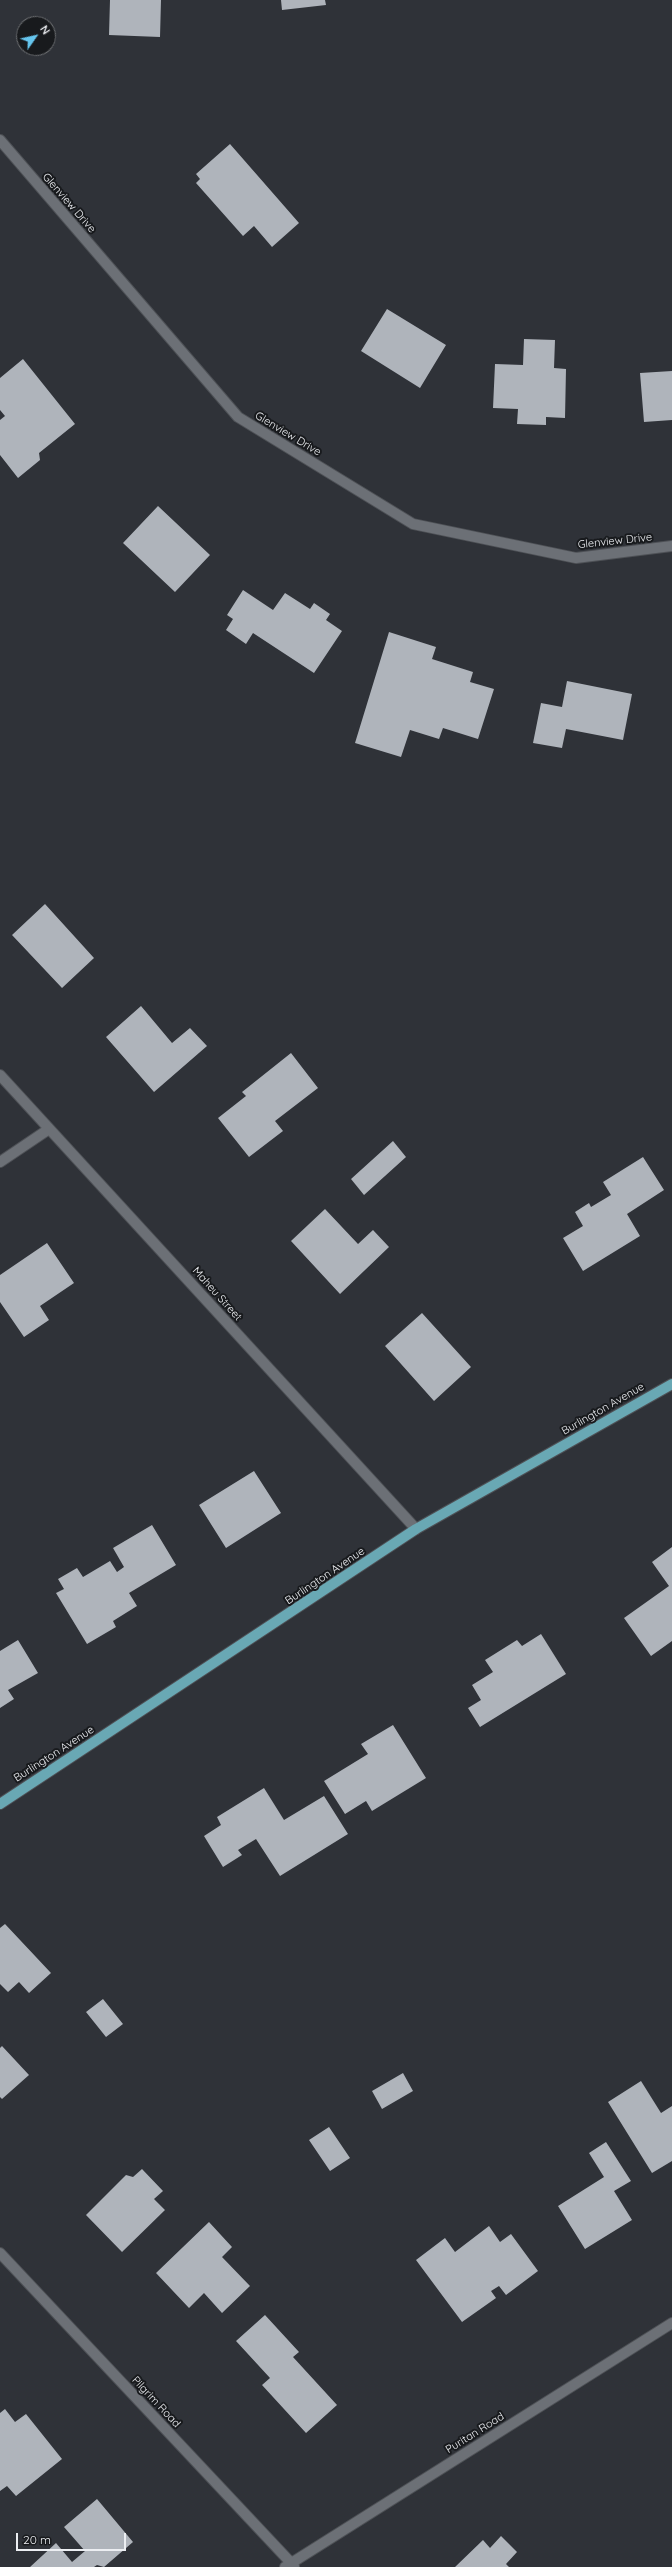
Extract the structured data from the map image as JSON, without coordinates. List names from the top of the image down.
{
  "streets": {
    "main road": ["Burlington Avenue"],
    "street": [
      "Glenview Drive",
      "Maheu Street",
      "Pilgrim Road",
      "Puritan Road"
    ]
  },
  "crossings": [
    ["Maheu Street", "Burlington Avenue"],
    ["Pilgrim Road", "Puritan Road"]
  ],
  "scale_bar": "20 m",
  "north": "top right"
}
